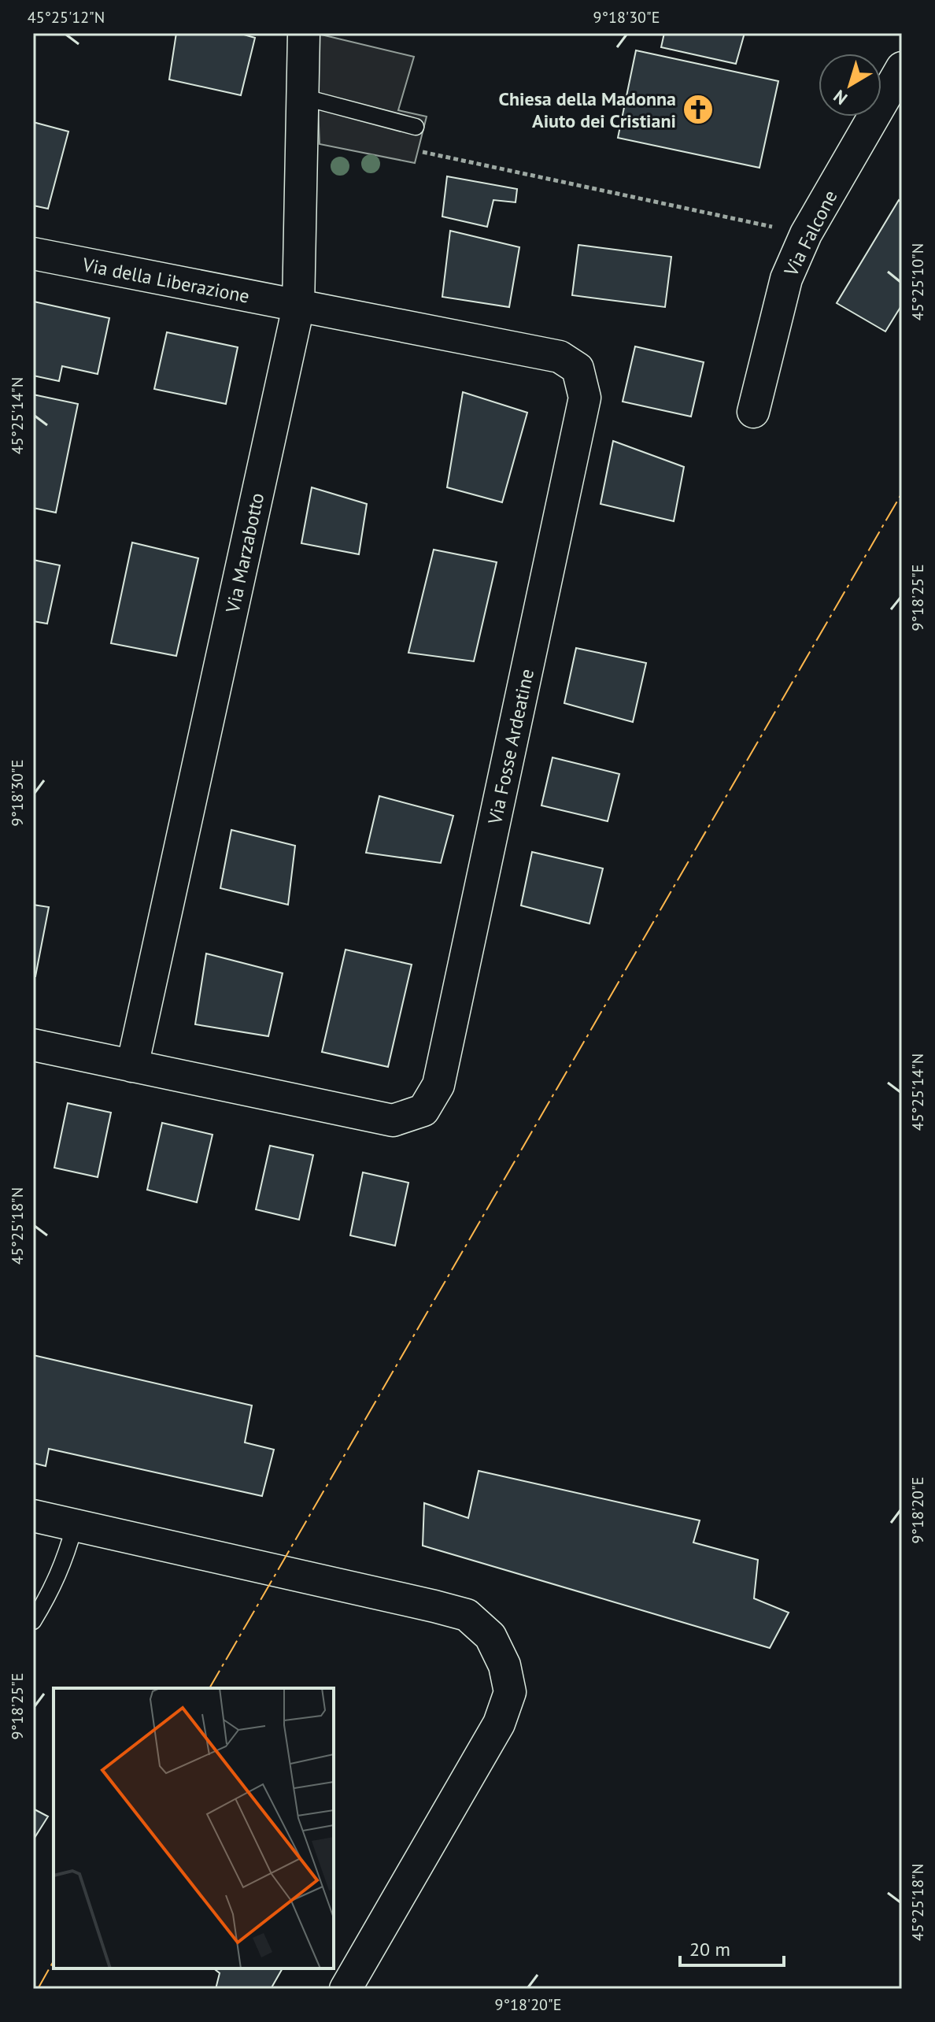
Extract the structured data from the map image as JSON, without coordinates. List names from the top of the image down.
{
  "streets": {
    "street": [
      "Via Falcone",
      "Via della Liberazione",
      "Via Marzabotto",
      "Via Fosse Ardeatine"
    ]
  },
  "crossings": [
    ["Via della Liberazione", "Via Marzabotto"],
    ["Via della Liberazione", "Via Fosse Ardeatine"],
    ["Via Marzabotto", "Via Fosse Ardeatine"]
  ],
  "places": {
    "church": ["Chiesa della Madonna Aiuto dei Cristiani"]
  },
  "scale_bar": "20 m",
  "north": "bottom left",
  "coordinates": [
    "45°25'12\"N",
    "9°18'30\"E",
    "45°25'10\"N",
    "45°25'14\"N",
    "9°18'25\"E",
    "45°25'18\"N",
    "9°18'20\"E"
  ]
}
